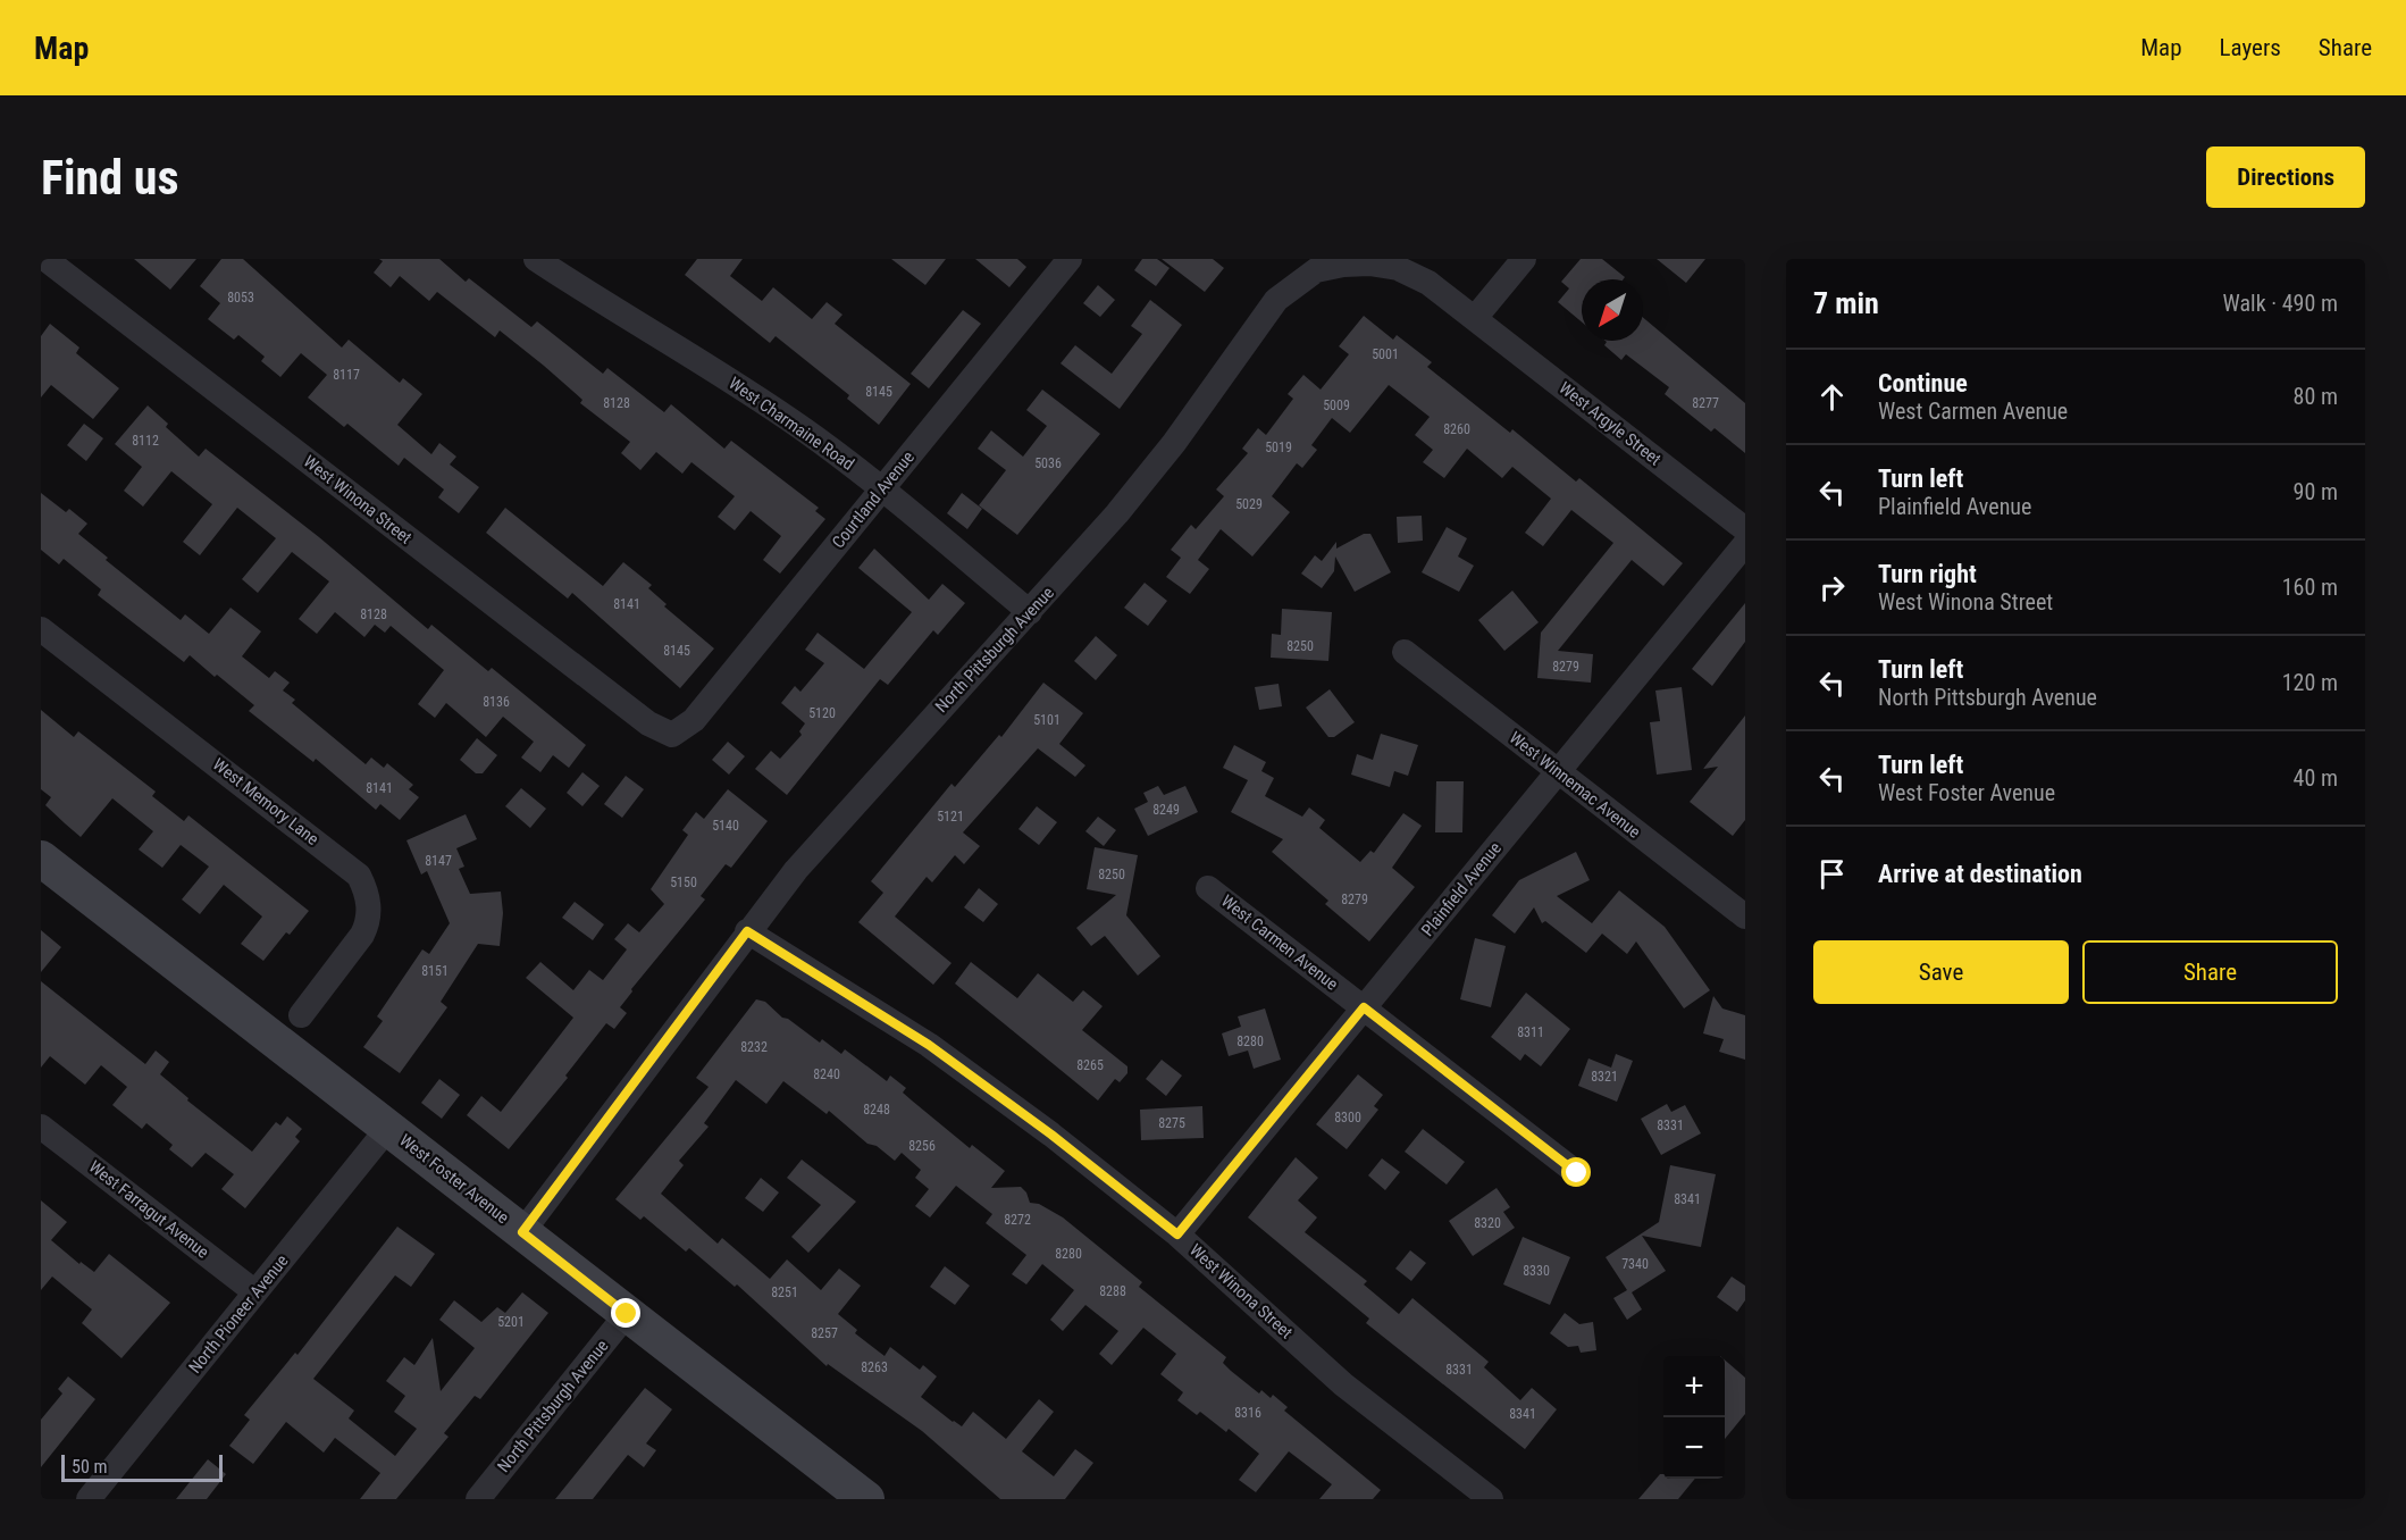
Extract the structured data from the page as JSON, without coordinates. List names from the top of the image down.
{
  "streets": {
    "street": [
      "West Charmaine Road",
      "West Argyle Street",
      "West Winona Street",
      "Courtland Avenue",
      "North Pittsburgh Avenue",
      "West Winnemac Avenue",
      "West Memory Lane",
      "Plainfield Avenue",
      "West Carmen Avenue",
      "West Foster Avenue",
      "West Farragut Avenue",
      "North Pioneer Avenue"
    ]
  },
  "crossings": [
    ["West Charmaine Road", "Courtland Avenue"],
    ["West Charmaine Road", "North Pittsburgh Avenue"],
    ["West Argyle Street", "North Pittsburgh Avenue"],
    ["West Winona Street", "Courtland Avenue"],
    ["West Winona Street", "North Pittsburgh Avenue"],
    ["West Winona Street", "Plainfield Avenue"],
    ["North Pittsburgh Avenue", "West Foster Avenue"],
    ["West Winnemac Avenue", "Plainfield Avenue"],
    ["Plainfield Avenue", "West Carmen Avenue"],
    ["West Foster Avenue", "North Pioneer Avenue"],
    ["West Farragut Avenue", "North Pioneer Avenue"]
  ],
  "house_numbers": [
    "8053",
    "5001",
    "8117",
    "8145",
    "8128",
    "8277",
    "5009",
    "8260",
    "8112",
    "5019",
    "5036",
    "5029",
    "8141",
    "8128",
    "8250",
    "8145",
    "8279",
    "8136",
    "5120",
    "5101",
    "8141",
    "8249",
    "5121",
    "5140",
    "8147",
    "8250",
    "5150",
    "8279",
    "8151",
    "8311",
    "8280",
    "8232",
    "8265",
    "8240",
    "8321",
    "8248",
    "8300",
    "8275",
    "8331",
    "8256",
    "8341",
    "8272",
    "8320",
    "8280",
    "7340",
    "8330",
    "8288",
    "8251",
    "5201",
    "8257",
    "8263",
    "8331",
    "8316",
    "8341"
  ],
  "scale_bar": "50 m",
  "north": "bottom left",
  "page": {
    "header": "Map",
    "nav": ["Map", "Layers", "Share"],
    "buttons": [
      "Directions",
      ["Save", "Share"]
    ],
    "title": "Find us",
    "heading": ["7 min", "Walk · 490 m"],
    "list": [
      ["Continue", "West Carmen Avenue", "80 m"],
      ["Turn left", "Plainfield Avenue", "90 m"],
      ["Turn right", "West Winona Street", "160 m"],
      ["Turn left", "North Pittsburgh Avenue", "120 m"],
      ["Turn left", "West Foster Avenue", "40 m"],
      "Arrive at destination"
    ],
    "map_buttons": ["+", "−"],
    "scale": "50 m"
  }
}
